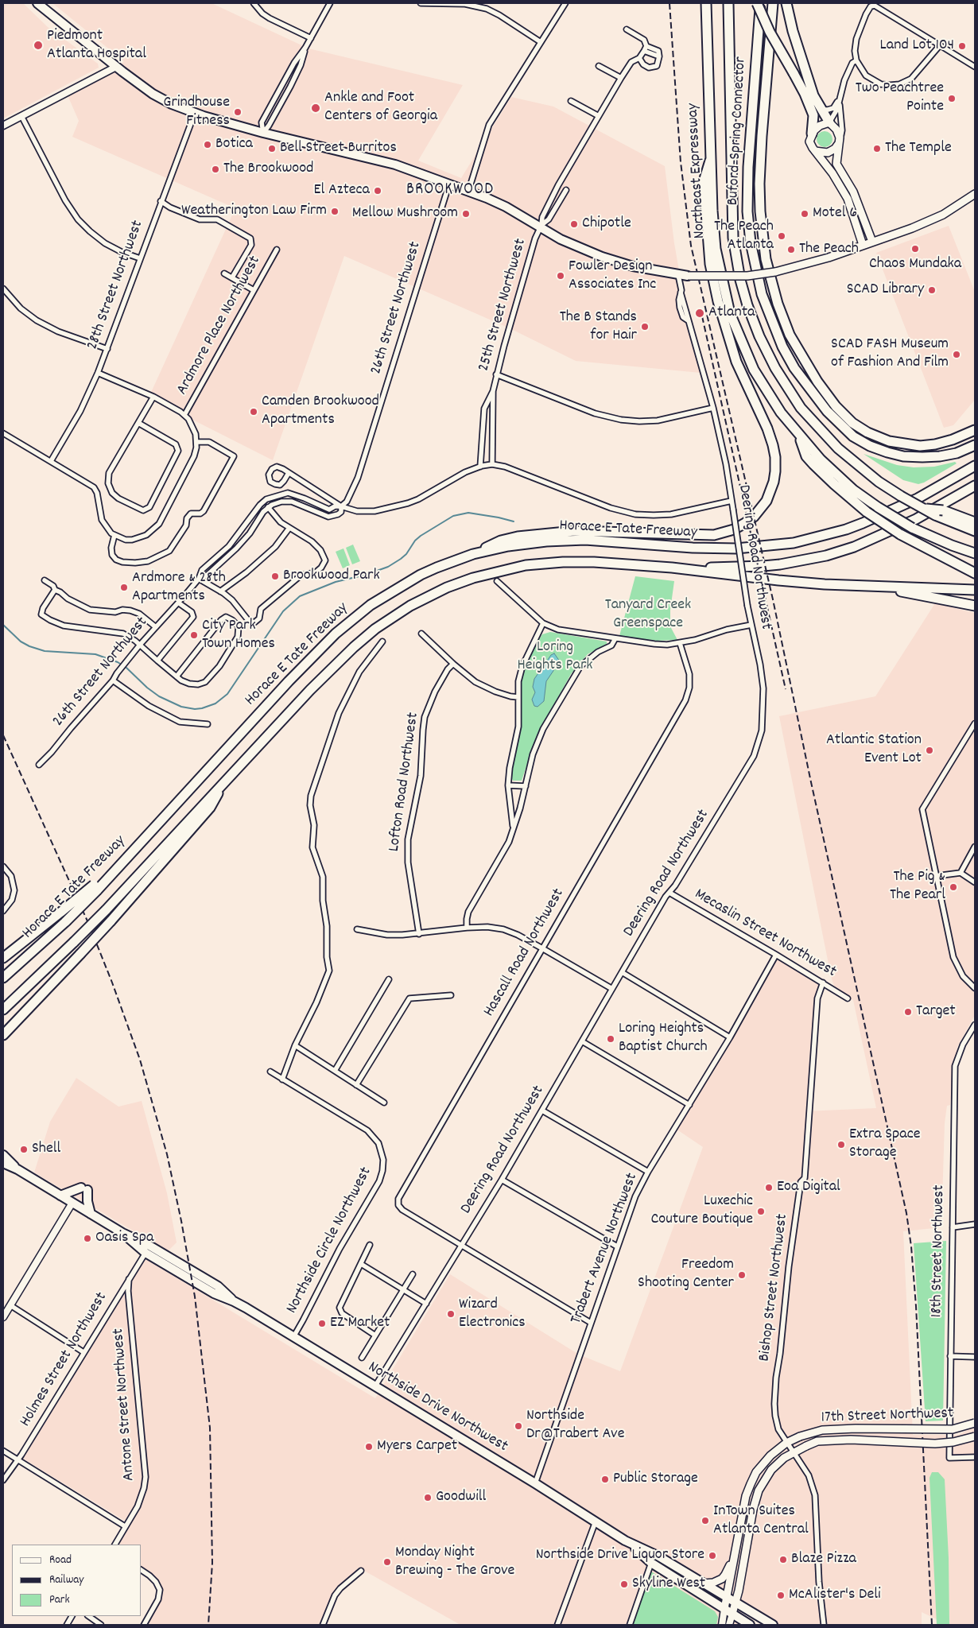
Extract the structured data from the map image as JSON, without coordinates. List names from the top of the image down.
{
  "streets": {
    "highway": [
      "Buford-Spring Connector",
      "Northeast Expressway",
      "Horace E Tate Freeway",
      "Northside Drive Northwest"
    ],
    "main road": ["17th Street Northwest"],
    "street": [
      "28th Street Northwest",
      "25th Street Northwest",
      "26th Street Northwest",
      "Ardmore Place Northwest",
      "Deering Road Northwest",
      "Lofton Road Northwest",
      "Mecaslin Street Northwest",
      "Hascall Road Northwest",
      "Northside Circle Northwest",
      "Trabert Avenue Northwest",
      "18th Street Northwest",
      "Bishop Street Northwest",
      "Holmes Street Northwest",
      "Antone Street Northwest"
    ]
  },
  "crossings": [
    ["Deering Road Northwest", "Mecaslin Street Northwest"],
    ["Deering Road Northwest", "Hascall Road Northwest"],
    ["Deering Road Northwest", "Northside Drive Northwest"],
    ["Mecaslin Street Northwest", "Trabert Avenue Northwest"],
    ["Mecaslin Street Northwest", "Bishop Street Northwest"],
    ["Hascall Road Northwest", "Trabert Avenue Northwest"],
    ["Northside Circle Northwest", "Northside Drive Northwest"],
    ["Trabert Avenue Northwest", "Northside Drive Northwest"],
    ["Bishop Street Northwest", "17th Street Northwest"],
    ["Holmes Street Northwest", "Antone Street Northwest"],
    ["Holmes Street Northwest", "Northside Drive Northwest"],
    ["Northside Drive Northwest", "17th Street Northwest"]
  ],
  "districts": ["BROOKWOOD"],
  "parks": ["Tanyard Creek Greenspace", "Loring Heights Park"],
  "places": [
    "Piedmont Atlanta Hospital",
    "Land Lot 104",
    "Two Peachtree Pointe",
    "Ankle and Foot Centers of Georgia",
    "Grindhouse Fitness",
    "Botica",
    "Bell Street Burritos",
    "The Temple",
    "The Brookwood",
    "El Azteca",
    "Weatherington Law Firm",
    "Mellow Mushroom",
    "Motel 6",
    "Chipotle",
    "The Peach Atlanta",
    "Chaos Mundaka",
    "The Peach",
    "Fowler Design Associates Inc",
    "SCAD Library",
    "Atlanta",
    "The B Stands for Hair",
    "SCAD FASH Museum of Fashion And Film",
    "Camden Brookwood Apartments",
    "Brookwood Park",
    "Ardmore & 28th Apartments",
    "City Park Town Homes",
    "Atlantic Station Event Lot",
    "The Pig & The Pearl",
    "Target",
    "Loring Heights Baptist Church",
    "Extra Space Storage",
    "Shell",
    "Eoa Digital",
    "Luxechic Couture Boutique",
    "Oasis Spa",
    "Freedom Shooting Center",
    "Wizard Electronics",
    "EZ Market",
    "Northside Dr@Trabert Ave",
    "Myers Carpet",
    "Public Storage",
    "Goodwill",
    "InTown Suites Atlanta Central",
    "Northside Drive Liquor Store",
    "Blaze Pizza",
    "Monday Night Brewing - The Grove",
    "Skyline West",
    "McAlister's Deli"
  ],
  "legend": ["Road", "Railway", "Park"]
}
